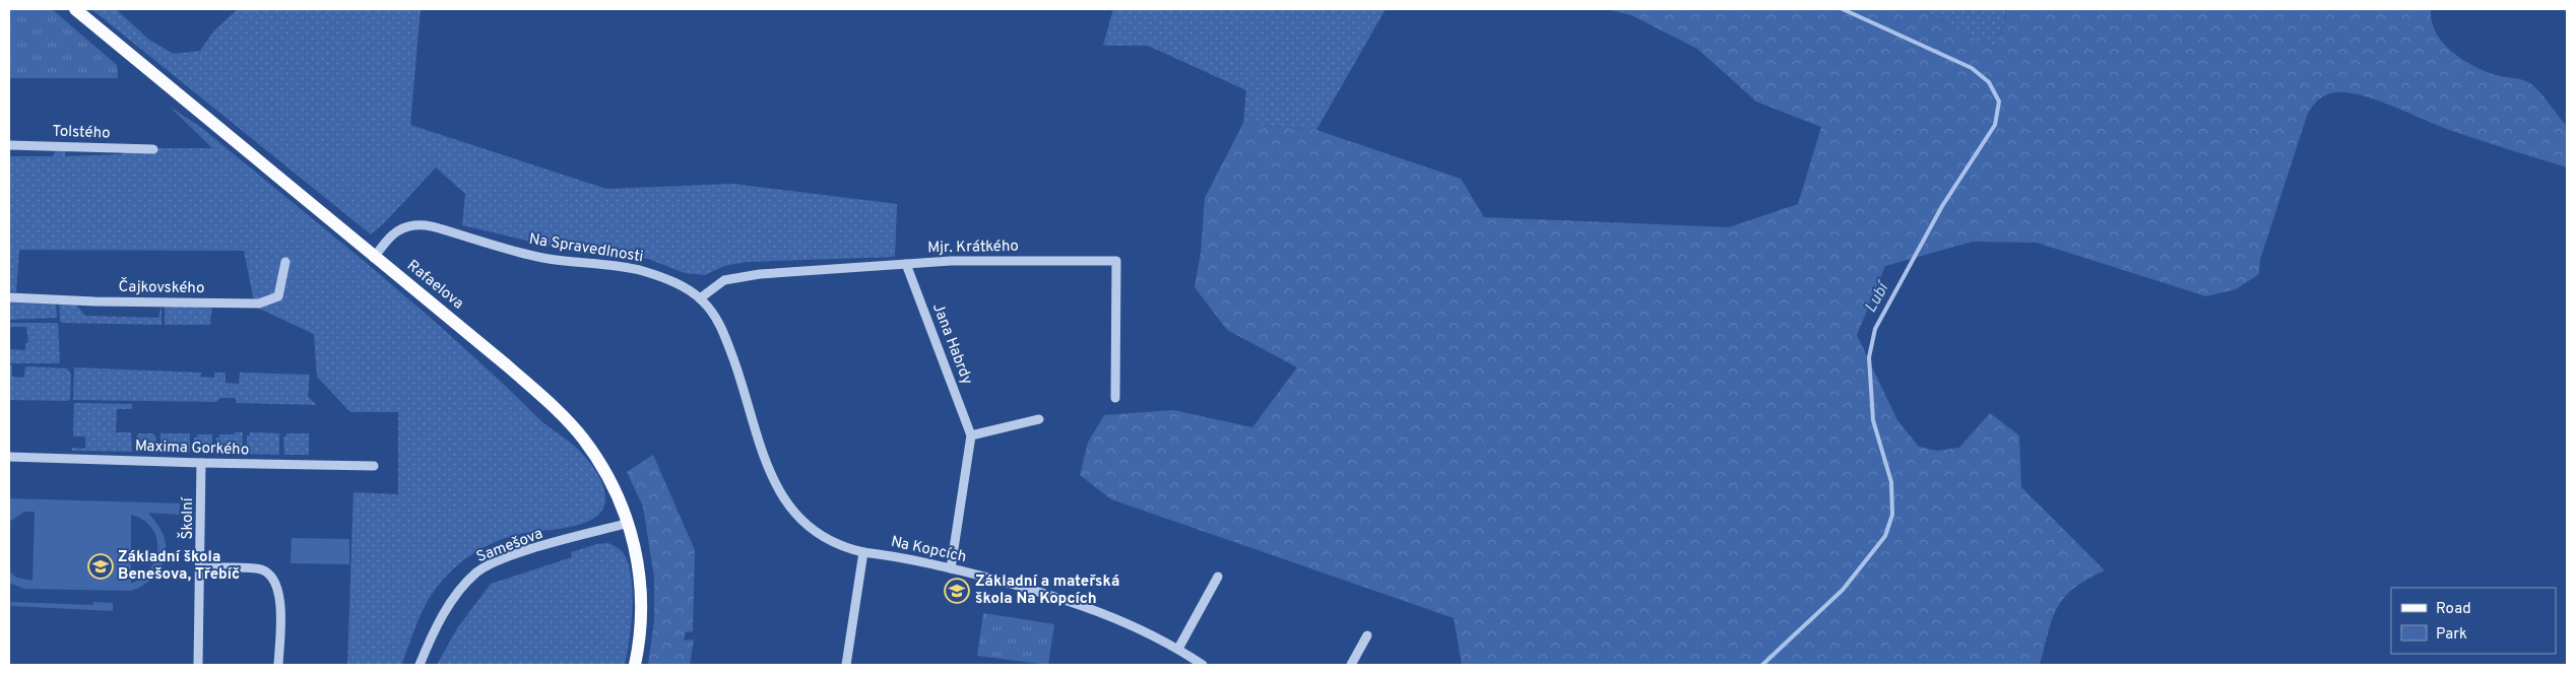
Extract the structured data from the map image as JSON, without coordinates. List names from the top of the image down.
{
  "streets": {
    "main road": ["Rafaelova"],
    "street": [
      "Tolstého",
      "Mjr. Krátkého",
      "Na Spravedlnosti",
      "Čajkovského",
      "Jana Habrdy",
      "Maxima Gorkého",
      "Školní",
      "Samešova",
      "Na Kopcích"
    ]
  },
  "crossings": [
    ["Mjr. Krátkého", "Na Spravedlnosti"],
    ["Mjr. Krátkého", "Jana Habrdy"],
    ["Na Spravedlnosti", "Rafaelova"],
    ["Na Spravedlnosti", "Na Kopcích"],
    ["Rafaelova", "Samešova"],
    ["Jana Habrdy", "Na Kopcích"],
    ["Maxima Gorkého", "Školní"]
  ],
  "water": ["Lubí"],
  "places": {
    "school or university": ["Základní škola Benešova, Třebíč", "Základní a mateřská škola Na Kopcích"]
  },
  "legend": ["Road", "Park"]
}
